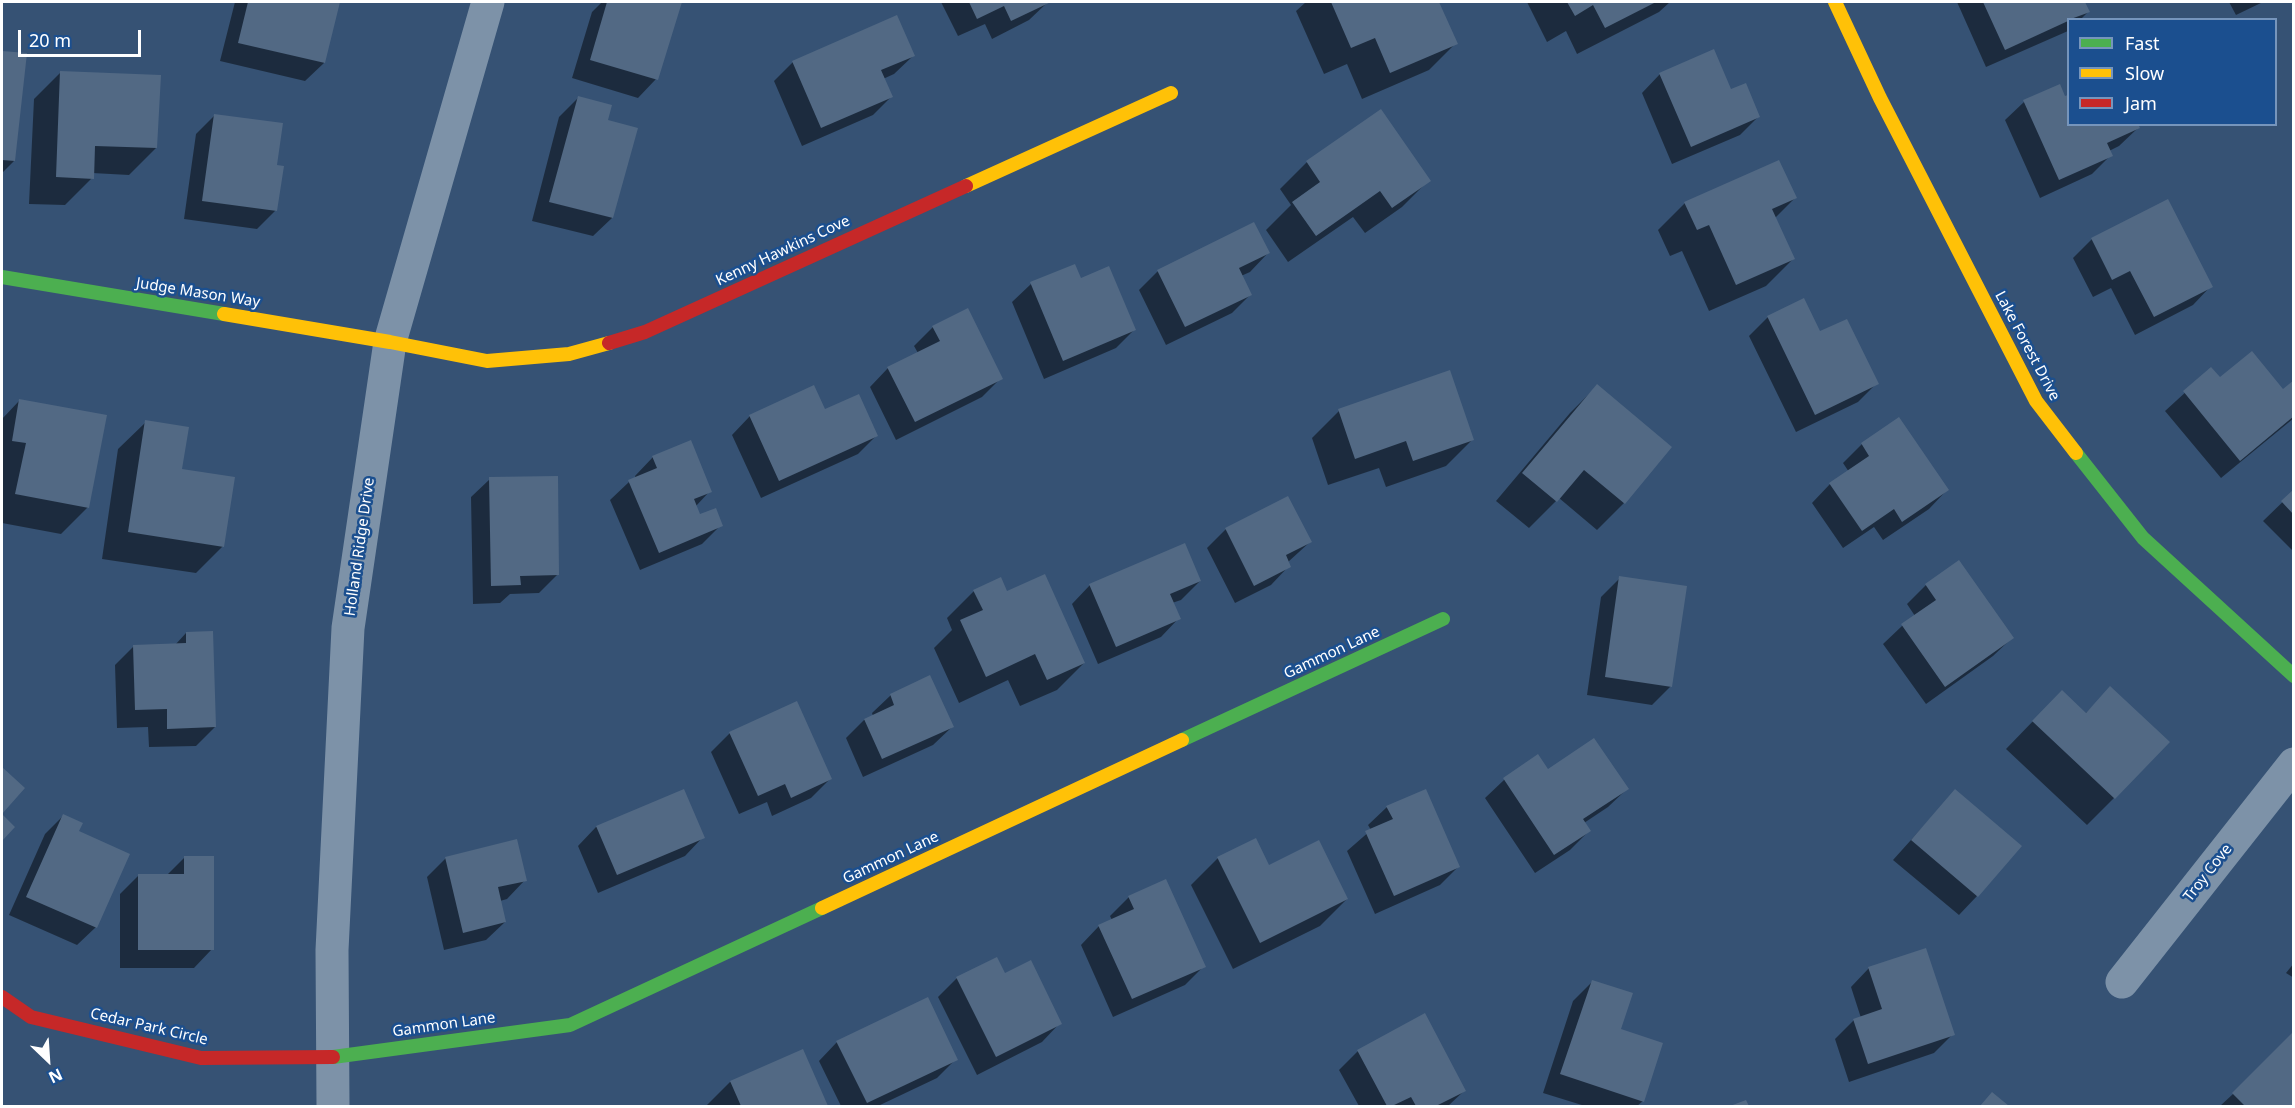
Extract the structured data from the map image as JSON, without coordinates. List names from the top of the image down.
{
  "streets": {
    "street": [
      "Kenny Hawkins Cove",
      "Judge Mason Way",
      "Lake Forest Drive",
      "Holland Ridge Drive",
      "Gammon Lane",
      "Troy Cove",
      "Cedar Park Circle"
    ]
  },
  "crossings": [
    ["Kenny Hawkins Cove", "Judge Mason Way"],
    ["Kenny Hawkins Cove", "Holland Ridge Drive"],
    ["Judge Mason Way", "Holland Ridge Drive"],
    ["Holland Ridge Drive", "Gammon Lane"],
    ["Holland Ridge Drive", "Cedar Park Circle"],
    ["Gammon Lane", "Cedar Park Circle"]
  ],
  "legend": ["Fast", "Slow", "Jam"],
  "scale_bar": "20 m",
  "north": "bottom right"
}
